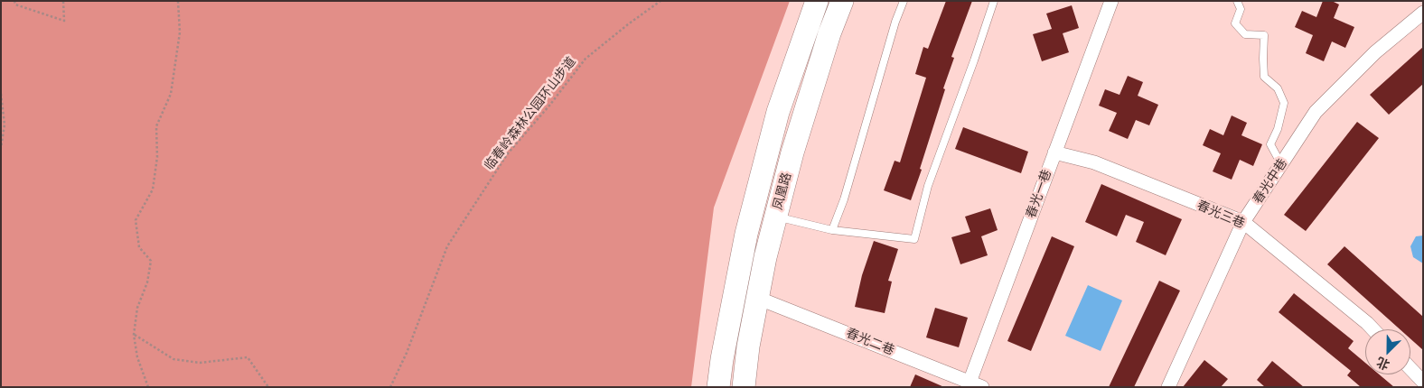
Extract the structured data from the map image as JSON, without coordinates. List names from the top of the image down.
{
  "streets": {
    "highway": ["凤凰路"],
    "street": [
      "春光中巷",
      "春光一巷",
      "春光三巷",
      "春光二巷"
    ],
    "path": ["临春岭森林公园环山步道"]
  },
  "crossings": [
    ["春光中巷", "春光三巷"],
    ["凤凰路", "春光二巷"],
    ["春光一巷", "春光三巷"],
    ["春光一巷", "春光二巷"]
  ],
  "north": "bottom left"
}
